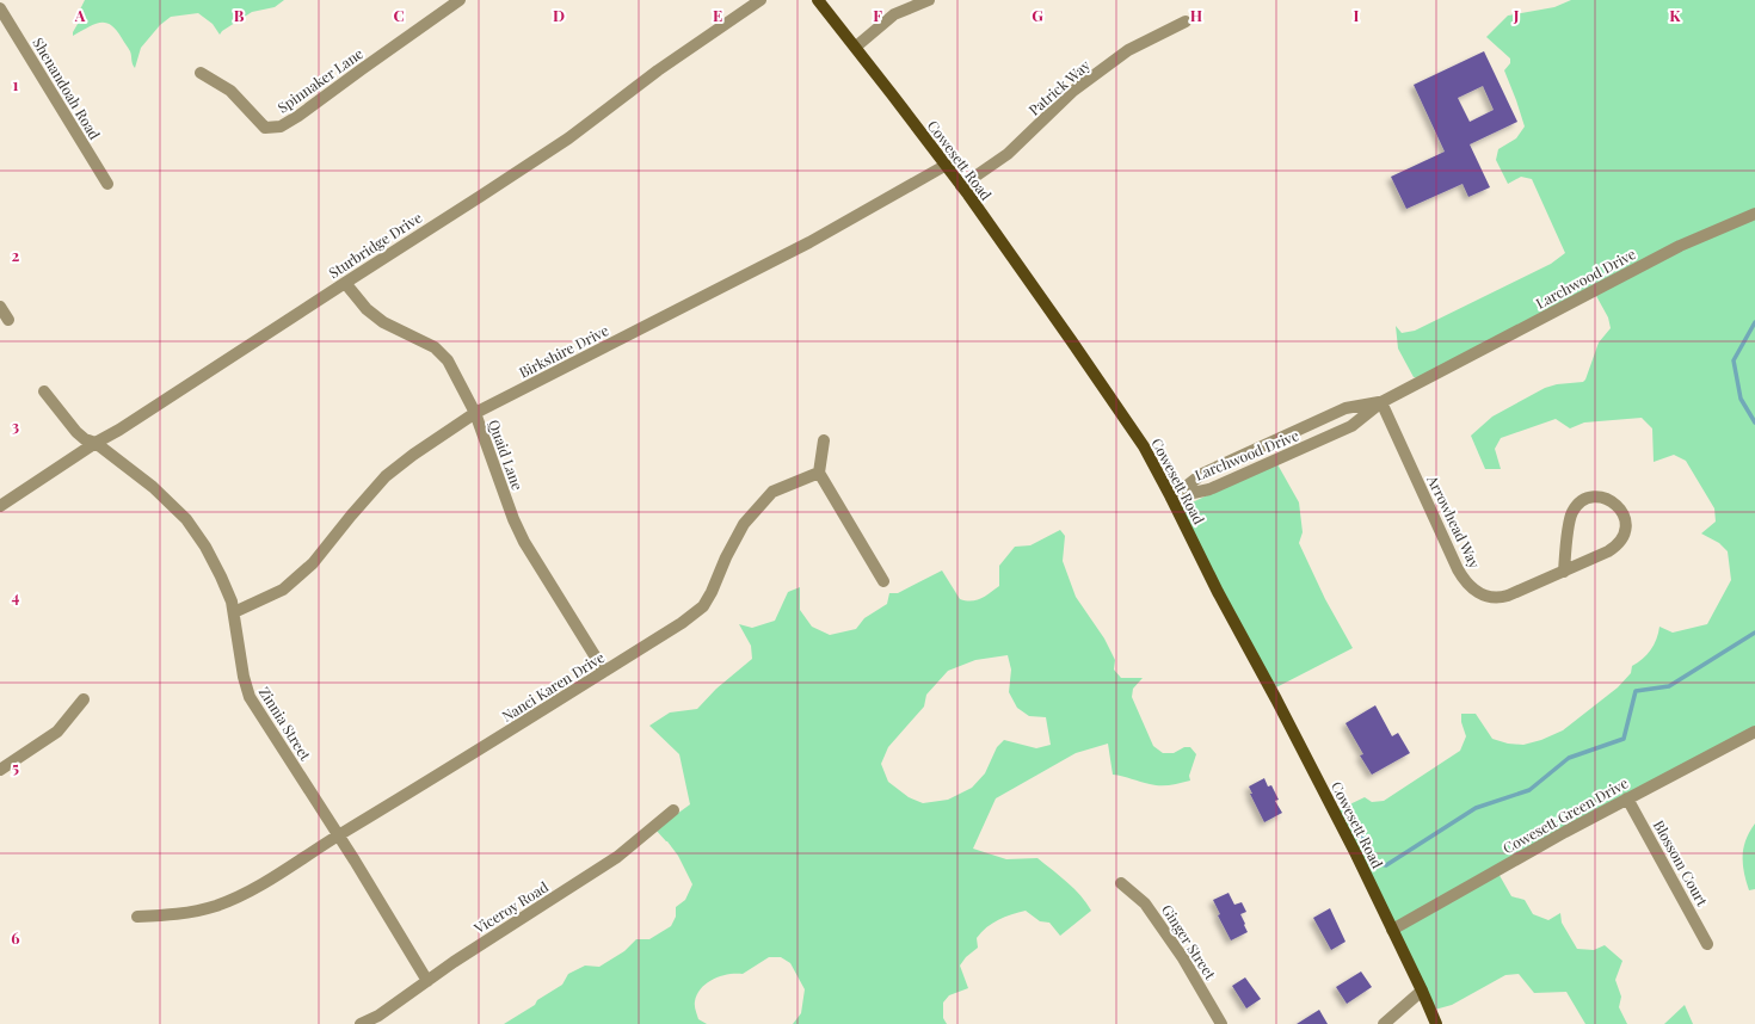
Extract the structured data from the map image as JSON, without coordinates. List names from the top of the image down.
{
  "streets": {
    "main road": ["Cowesett Road"],
    "street": [
      "Spinnaker Lane",
      "Patrick Way",
      "Shenandoah Road",
      "Sturbridge Drive",
      "Larchwood Drive",
      "Birkshire Drive",
      "Quaid Lane",
      "Arrowhead Way",
      "Nanci Karen Drive",
      "Zinnia Street",
      "Cowesett Green Drive",
      "Blossom Court",
      "Viceroy Road",
      "Ginger Street"
    ]
  },
  "crossings": [
    ["Patrick Way", "Cowesett Road"],
    ["Cowesett Road", "Larchwood Drive"],
    ["Cowesett Road", "Birkshire Drive"],
    ["Cowesett Road", "Cowesett Green Drive"],
    ["Sturbridge Drive", "Quaid Lane"],
    ["Sturbridge Drive", "Zinnia Street"],
    ["Larchwood Drive", "Arrowhead Way"],
    ["Birkshire Drive", "Quaid Lane"],
    ["Birkshire Drive", "Zinnia Street"],
    ["Quaid Lane", "Nanci Karen Drive"],
    ["Nanci Karen Drive", "Zinnia Street"],
    ["Zinnia Street", "Viceroy Road"],
    ["Cowesett Green Drive", "Blossom Court"]
  ],
  "grid": {
    "columns": [
      "A",
      "B",
      "C",
      "D",
      "E",
      "F",
      "G",
      "H",
      "I",
      "J",
      "K"
    ],
    "rows": [
      "1",
      "2",
      "3",
      "4",
      "5",
      "6"
    ]
  }
}
